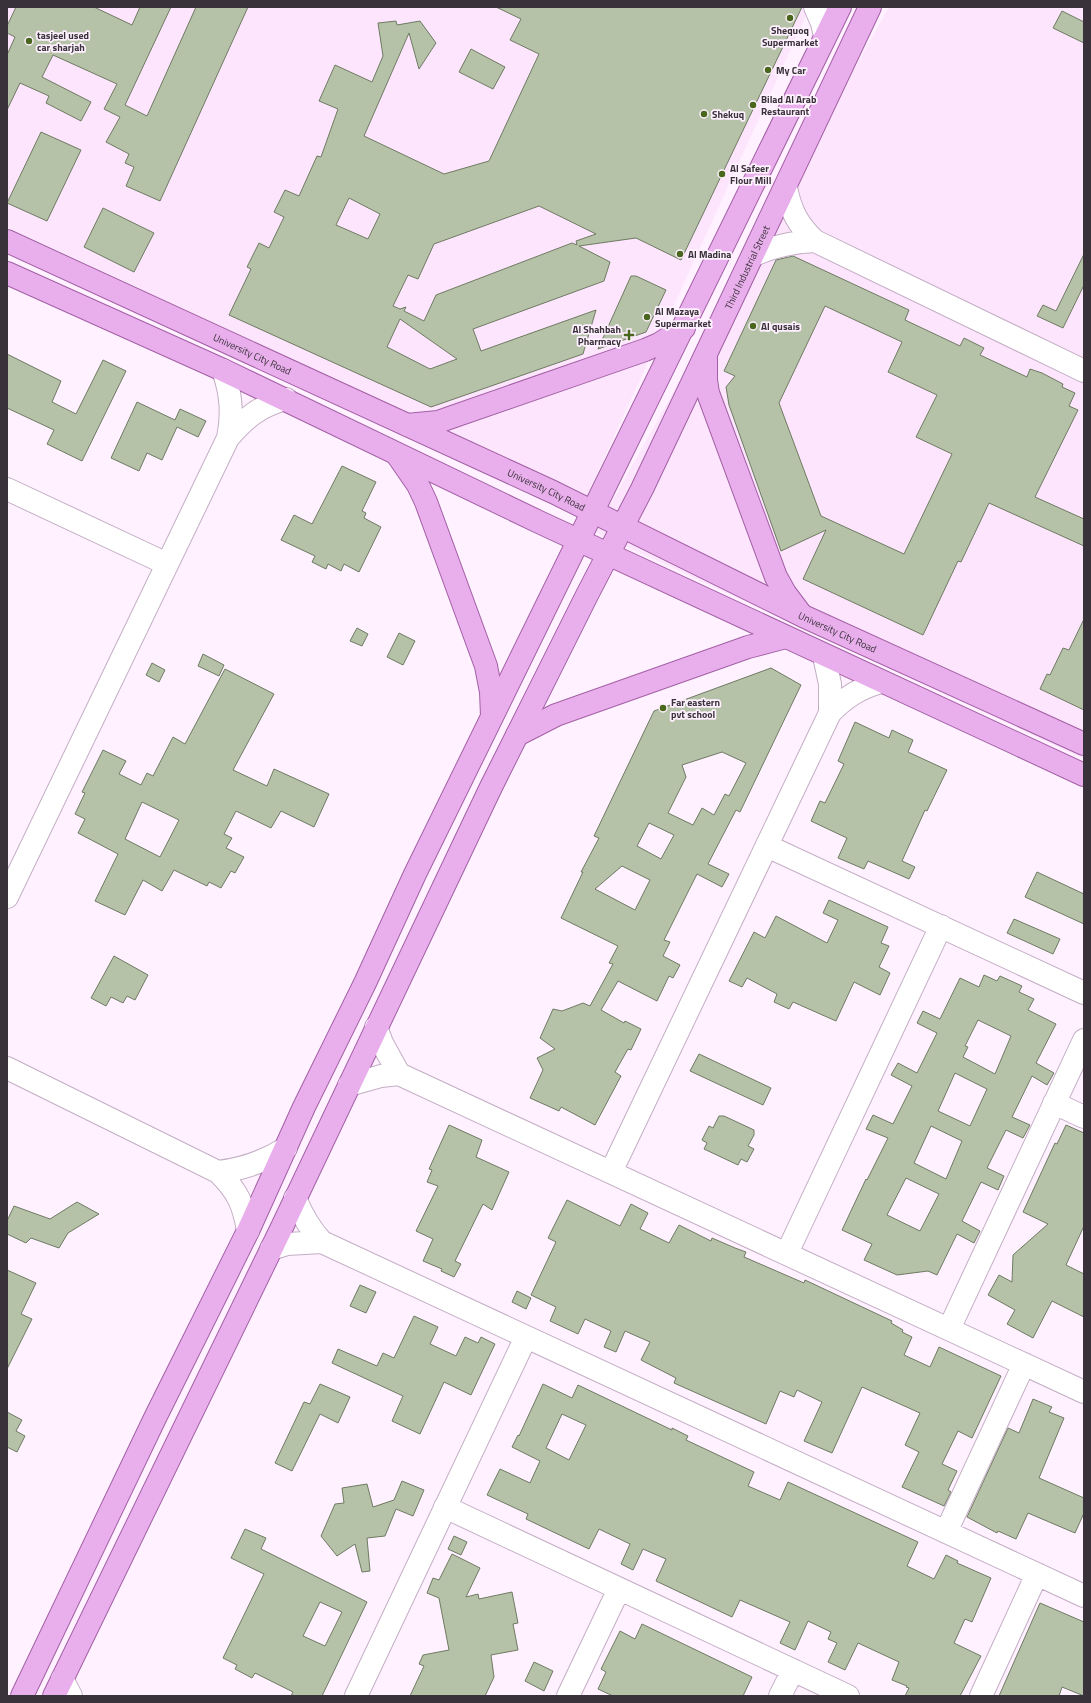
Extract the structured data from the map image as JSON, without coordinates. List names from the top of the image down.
{
  "streets": {
    "main road": ["Third Industrial Street", "University City Road"]
  },
  "crossings": [
    ["Third Industrial Street", "University City Road"]
  ],
  "places": {
    "other": [
      "Shequoq Supermarket",
      "tasjeel used car sharjah",
      "My Car",
      "Bilad Al Arab Restaurant",
      "Shekuq",
      "Al Safeer Flour Mill",
      "Al Madina",
      "Al Mazaya Supermarket",
      "Al qusais",
      "Far eastern pvt school"
    ],
    "health": ["Al Shahbah Pharmacy"]
  }
}
